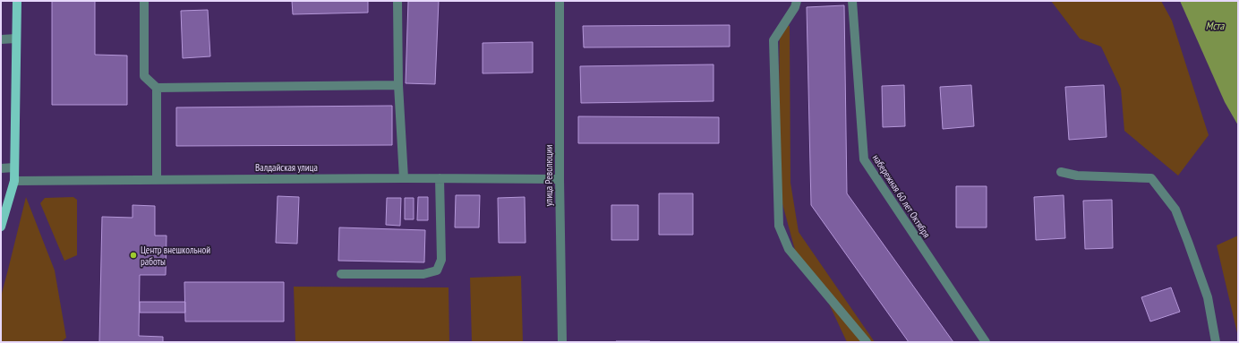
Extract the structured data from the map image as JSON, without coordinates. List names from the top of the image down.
{
  "streets": {
    "street": ["Валдайская улица", "улица Революции", "набережная 60 лет Октября"]
  },
  "crossings": [
    ["Валдайская улица", "улица Революции"]
  ],
  "water": ["Мста"],
  "places": ["Центр внешкольной работы"]
}
